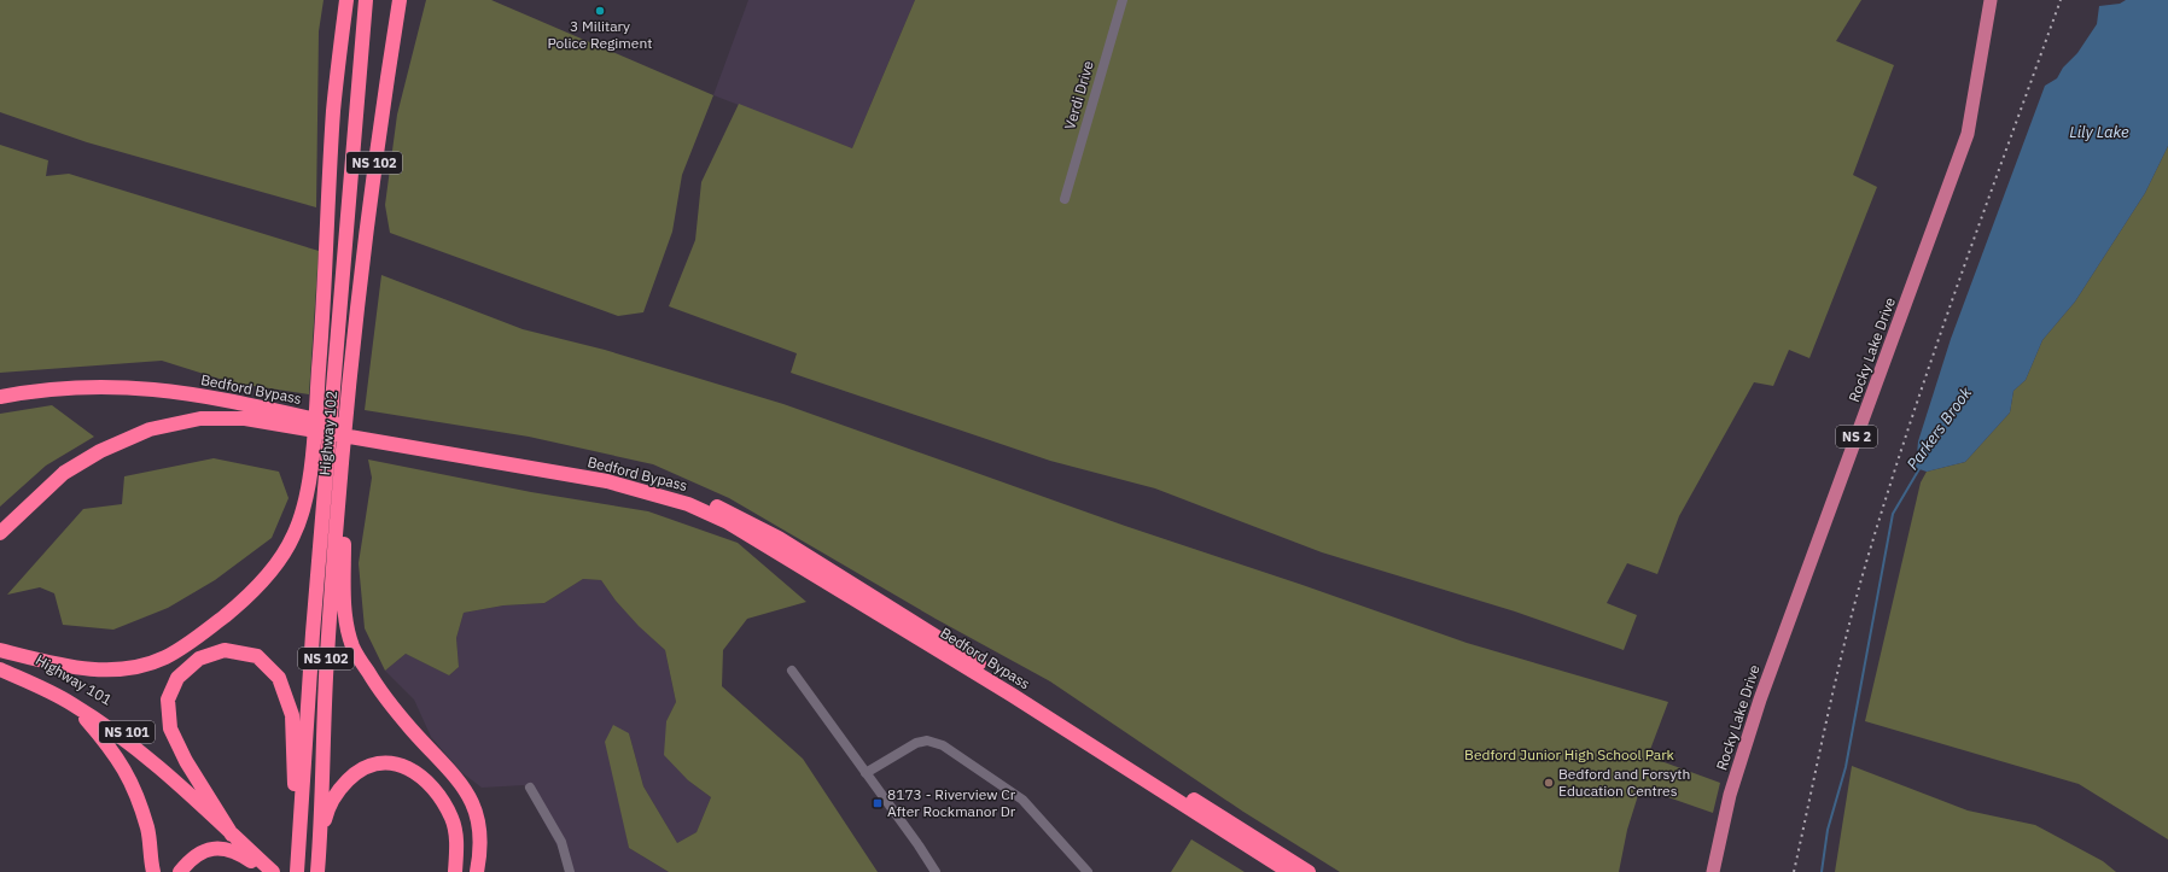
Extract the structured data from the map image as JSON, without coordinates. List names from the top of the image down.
{
  "streets": {
    "highway": [
      "NS 102",
      "Bedford Bypass",
      "Highway 102",
      "Highway 101",
      "NS 101"
    ],
    "main road": ["Rocky Lake Drive", "NS 2"],
    "street": ["Verdi Drive"]
  },
  "water": ["Lily Lake", "Parkers Brook"],
  "parks": ["Bedford Junior High School Park"],
  "places": {
    "other": ["3 Military Police Regiment", "Bedford and Forsyth Education Centres"],
    "transit": ["8173 - Riverview Cr After Rockmanor Dr"]
  }
}
